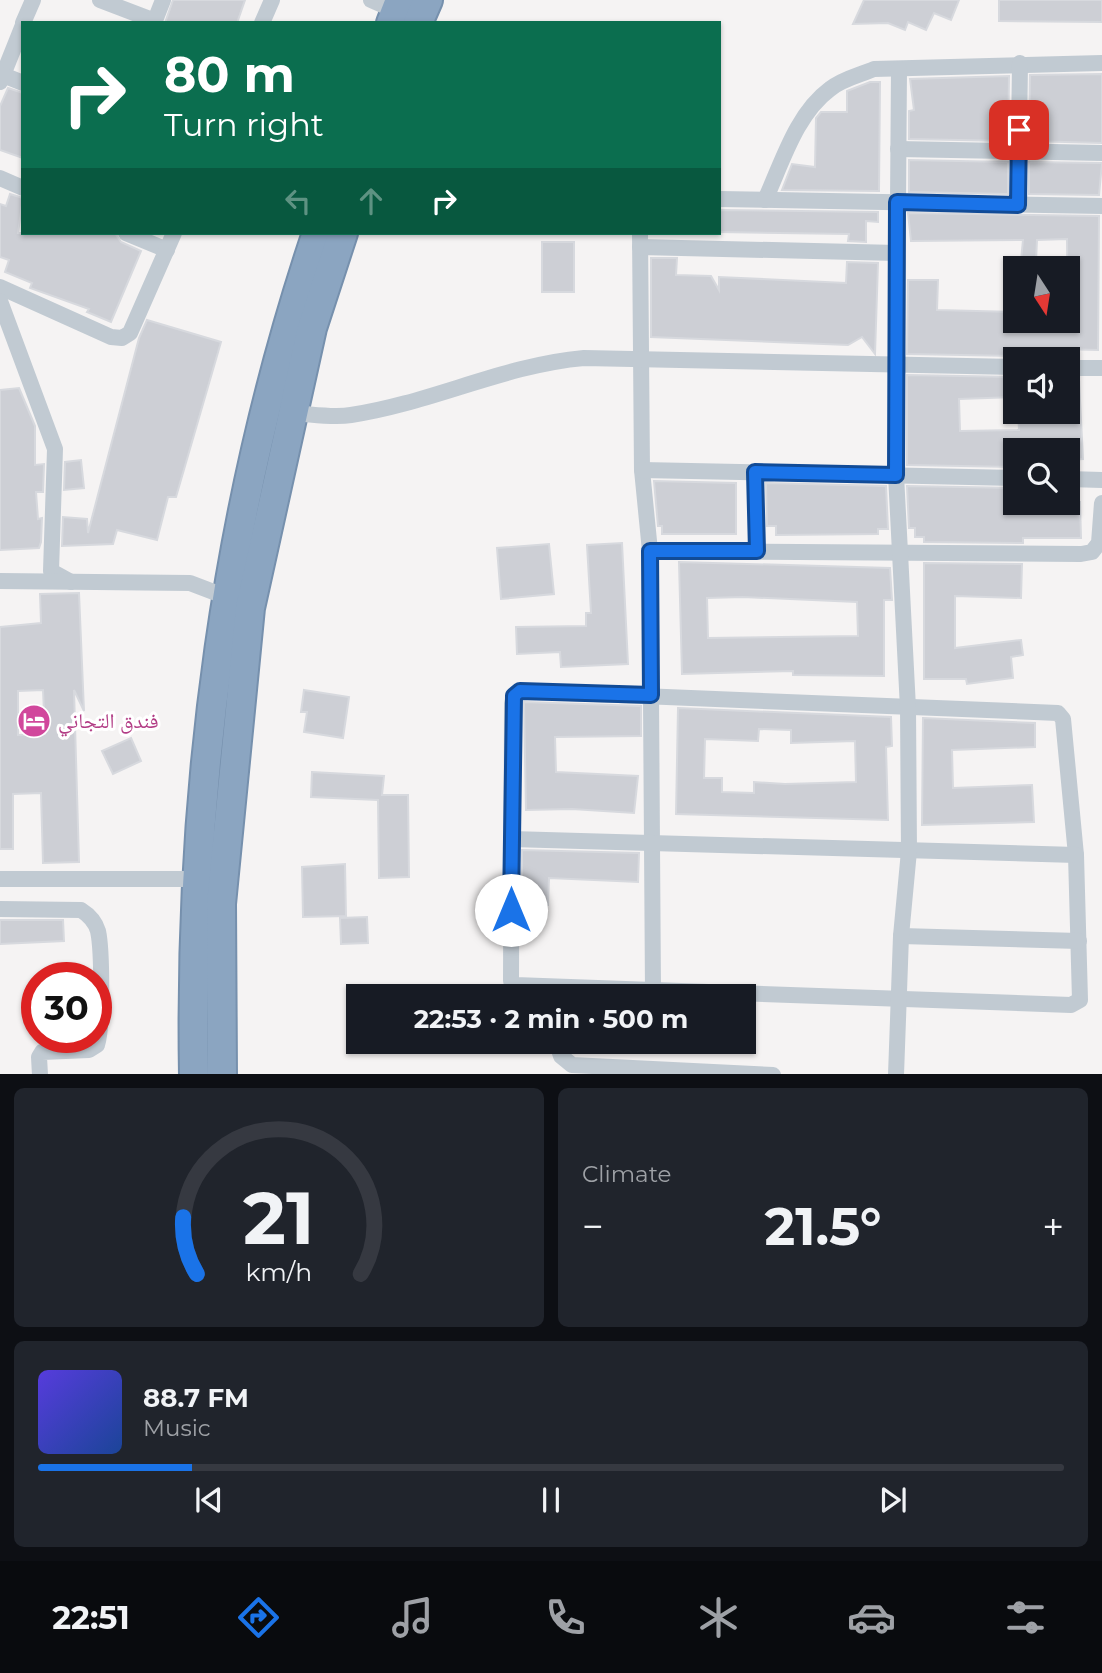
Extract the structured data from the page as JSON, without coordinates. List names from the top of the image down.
{
  "places": {
    "hotel": ["فندق التجاني"]
  },
  "north": "bottom",
  "page": {
    "turn": ["80 m", "Turn right"],
    "limit": "30",
    "trip": "22:53 · 2 min · 500 m",
    "tile": "Climate",
    "heat": ["−", "21.5°", "+"],
    "song": ["88.7 FM", "Music"],
    "tabs": "22:51",
    "gauge": ["21", "km/h"]
  }
}
